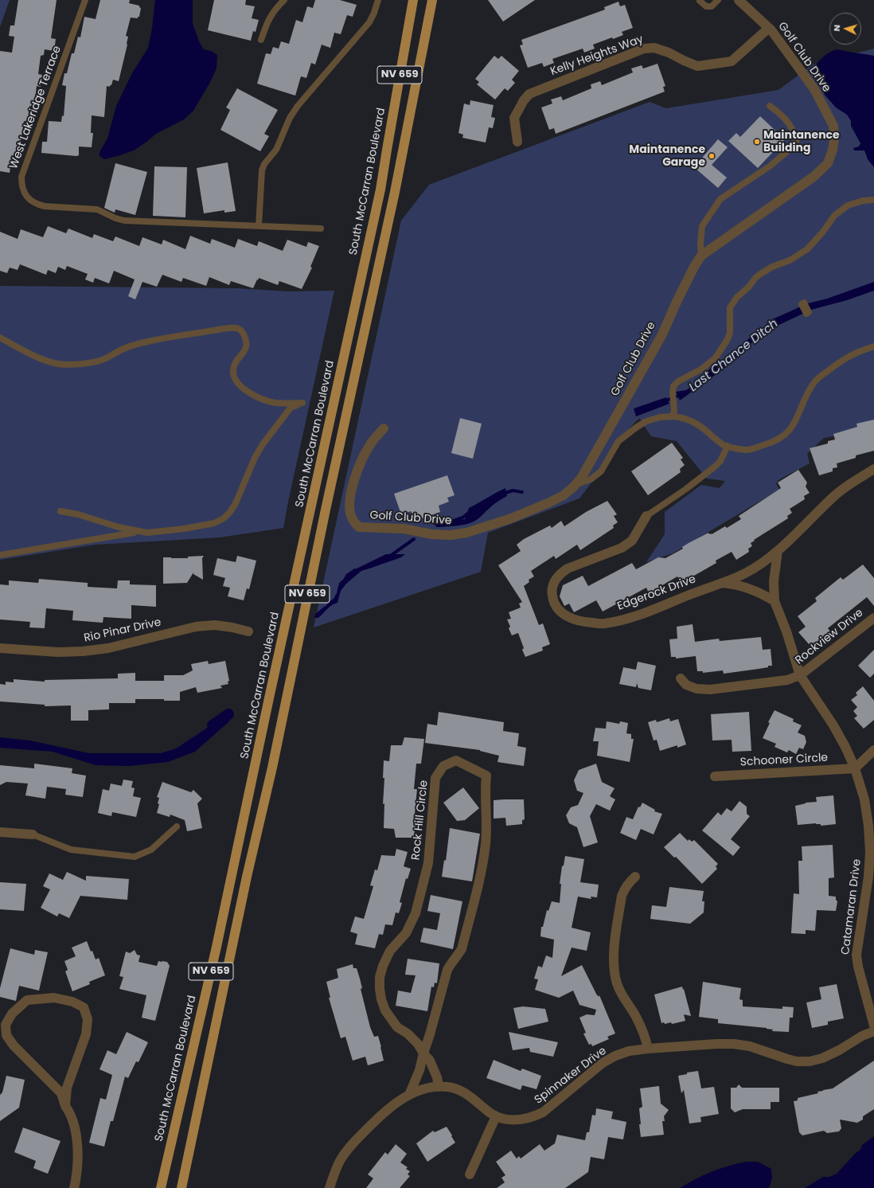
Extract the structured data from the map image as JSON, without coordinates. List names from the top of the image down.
{
  "streets": {
    "main road": ["NV 659", "South McCarran Boulevard"],
    "street": [
      "Kelly Heights Way",
      "Golf Club Drive",
      "Edgerock Drive",
      "Rio Pinar Drive",
      "Rockview Drive",
      "Schooner Circle",
      "Rock Hill Circle",
      "Catamaran Drive",
      "Spinnaker Drive"
    ],
    "lane": ["West Lakeridge Terrace"]
  },
  "crossings": [
    ["Kelly Heights Way", "Golf Club Drive"],
    ["Edgerock Drive", "Catamaran Drive"],
    ["Rockview Drive", "Catamaran Drive"],
    ["Schooner Circle", "Catamaran Drive"],
    ["Rock Hill Circle", "Spinnaker Drive"]
  ],
  "water": ["Last Chance Ditch"],
  "places": ["Maintanence Building", "Maintanence Garage"],
  "north": "left"
}
